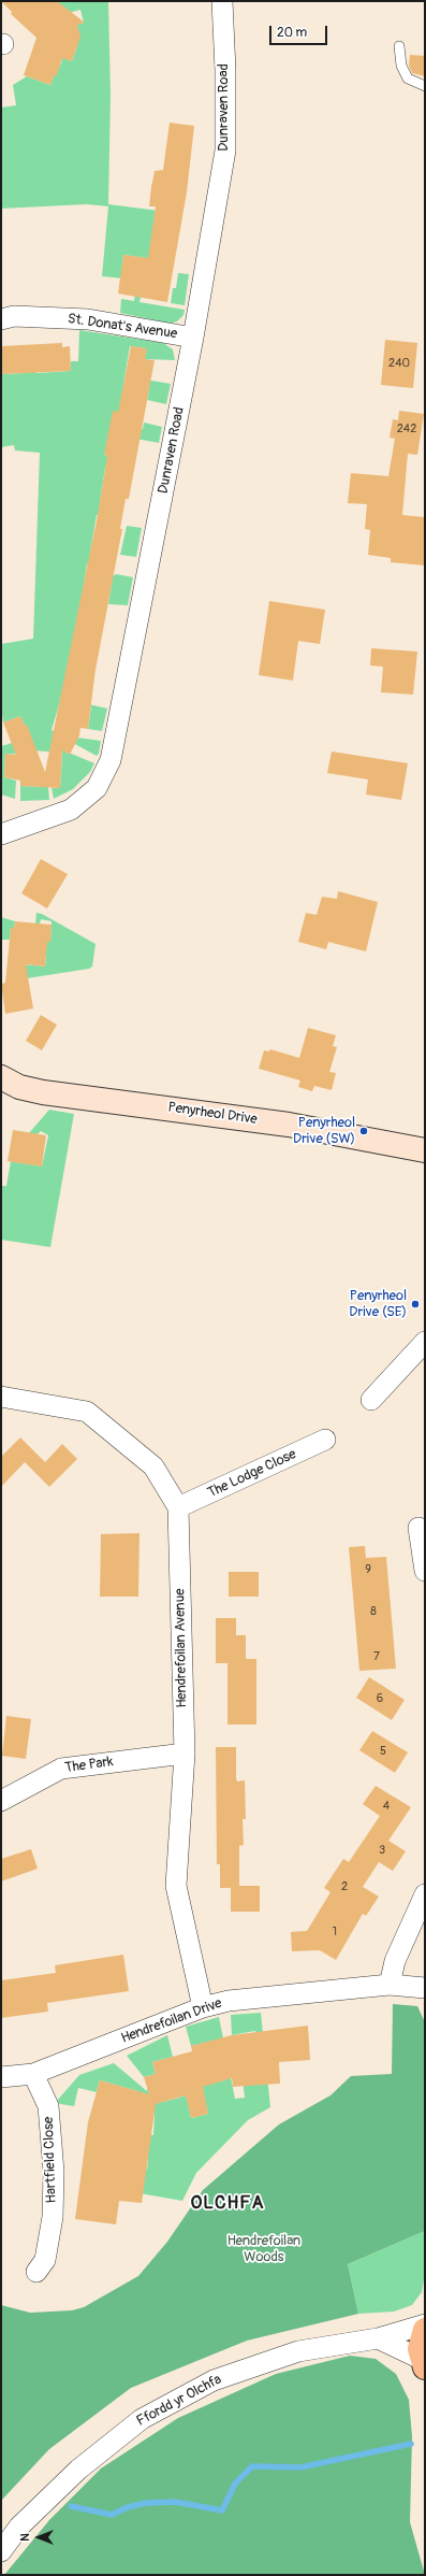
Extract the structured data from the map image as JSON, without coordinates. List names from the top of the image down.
{
  "streets": {
    "street": [
      "Dunraven Road",
      "St. Donat's Avenue",
      "Penyrheol Drive",
      "The Lodge Close",
      "Hendrefoilan Avenue",
      "The Park",
      "Hendrefoilan Drive",
      "Hartfield Close",
      "Ffordd yr Olchfa"
    ]
  },
  "crossings": [
    ["Dunraven Road", "St. Donat's Avenue"],
    ["The Lodge Close", "Hendrefoilan Avenue"],
    ["Hendrefoilan Avenue", "The Park"],
    ["Hendrefoilan Avenue", "Hendrefoilan Drive"],
    ["Hendrefoilan Drive", "Hartfield Close"]
  ],
  "districts": ["OLCHFA"],
  "parks": ["Hendrefoilan Woods"],
  "places": ["Penyrheol Drive (SW)", "Penyrheol Drive (SE)"],
  "house_numbers": [
    "240",
    "242",
    "9",
    "8",
    "7",
    "6",
    "5",
    "4",
    "3",
    "2",
    "1"
  ],
  "scale_bar": "20 m",
  "north": "left"
}
